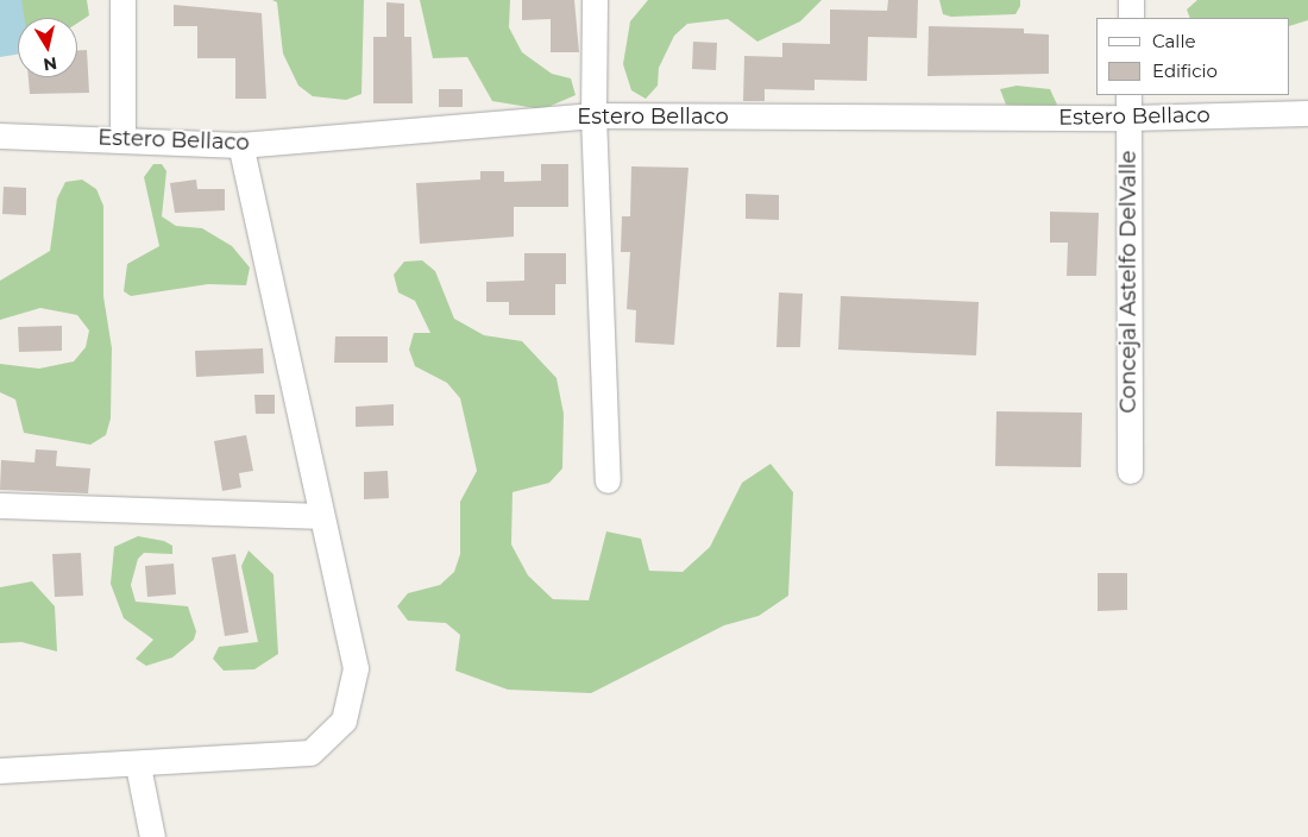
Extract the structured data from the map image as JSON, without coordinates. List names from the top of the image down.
{
  "streets": {
    "street": ["Estero Bellaco", "Concejal Astelfo DelValle"]
  },
  "crossings": [
    ["Estero Bellaco", "Concejal Astelfo DelValle"]
  ],
  "legend": ["Calle", "Edificio"],
  "north": "bottom"
}
